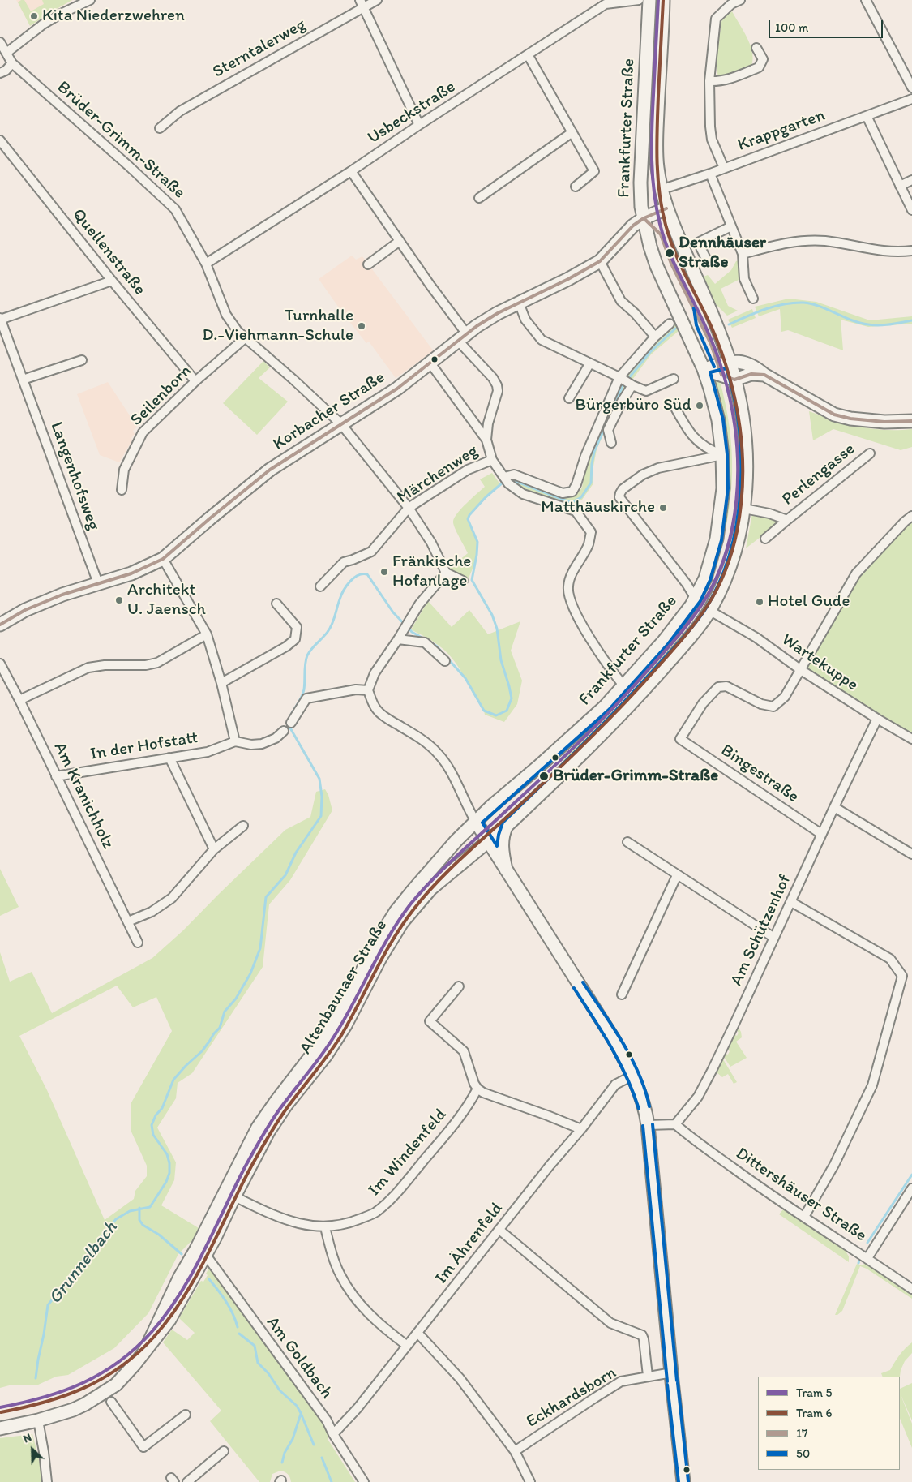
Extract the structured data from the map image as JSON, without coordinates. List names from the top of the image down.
{
  "streets": {
    "main road": ["Frankfurter Straße", "Korbacher Straße", "Altenbaunaer Straße"],
    "street": [
      "Sterntalerweg",
      "Usbeckstraße",
      "Krappgarten",
      "Brüder-Grimm-Straße",
      "Quellenstraße",
      "Seilenborn",
      "Märchenweg",
      "Perlengasse",
      "Langenhofsweg",
      "Wartekuppe",
      "In der Hofstatt",
      "Bingestraße",
      "Am Kranichholz",
      "Am Schützenhof",
      "Im Windenfeld",
      "Dittershäuser Straße",
      "Im Ährenfeld",
      "Am Goldbach",
      "Eckhardsborn"
    ]
  },
  "crossings": [
    ["Usbeckstraße", "Brüder-Grimm-Straße"],
    ["Frankfurter Straße", "Krappgarten"],
    ["Frankfurter Straße", "Korbacher Straße"],
    ["Frankfurter Straße", "Perlengasse"],
    ["Frankfurter Straße", "Wartekuppe"],
    ["Frankfurter Straße", "Altenbaunaer Straße"],
    ["Brüder-Grimm-Straße", "Seilenborn"],
    ["Brüder-Grimm-Straße", "Korbacher Straße"],
    ["Brüder-Grimm-Straße", "Märchenweg"],
    ["Quellenstraße", "Seilenborn"],
    ["Korbacher Straße", "Märchenweg"],
    ["Korbacher Straße", "Langenhofsweg"],
    ["Wartekuppe", "Bingestraße"],
    ["Wartekuppe", "Am Schützenhof"],
    ["In der Hofstatt", "Am Kranichholz"],
    ["Bingestraße", "Am Schützenhof"],
    ["Am Schützenhof", "Dittershäuser Straße"],
    ["Altenbaunaer Straße", "Im Windenfeld"],
    ["Altenbaunaer Straße", "Am Goldbach"],
    ["Im Ährenfeld", "Am Goldbach"]
  ],
  "water": ["Grunnelbach"],
  "places": [
    "Kita Niederzwehren",
    "Dennhäuser Straße",
    "Turnhalle D.-Viehmann-Schule",
    "Bürgerbüro Süd",
    "Matthäuskirche",
    "Fränkische Hofanlage",
    "Architekt U. Jaensch",
    "Hotel Gude",
    "Brüder-Grimm-Straße"
  ],
  "lines": [
    "tram line 5",
    "tram line 6",
    "transit line 17",
    "transit line 50"
  ],
  "legend": [
    "Tram 5",
    "Tram 6",
    "17",
    "50"
  ],
  "scale_bar": "100 m",
  "north": "top left"
}
